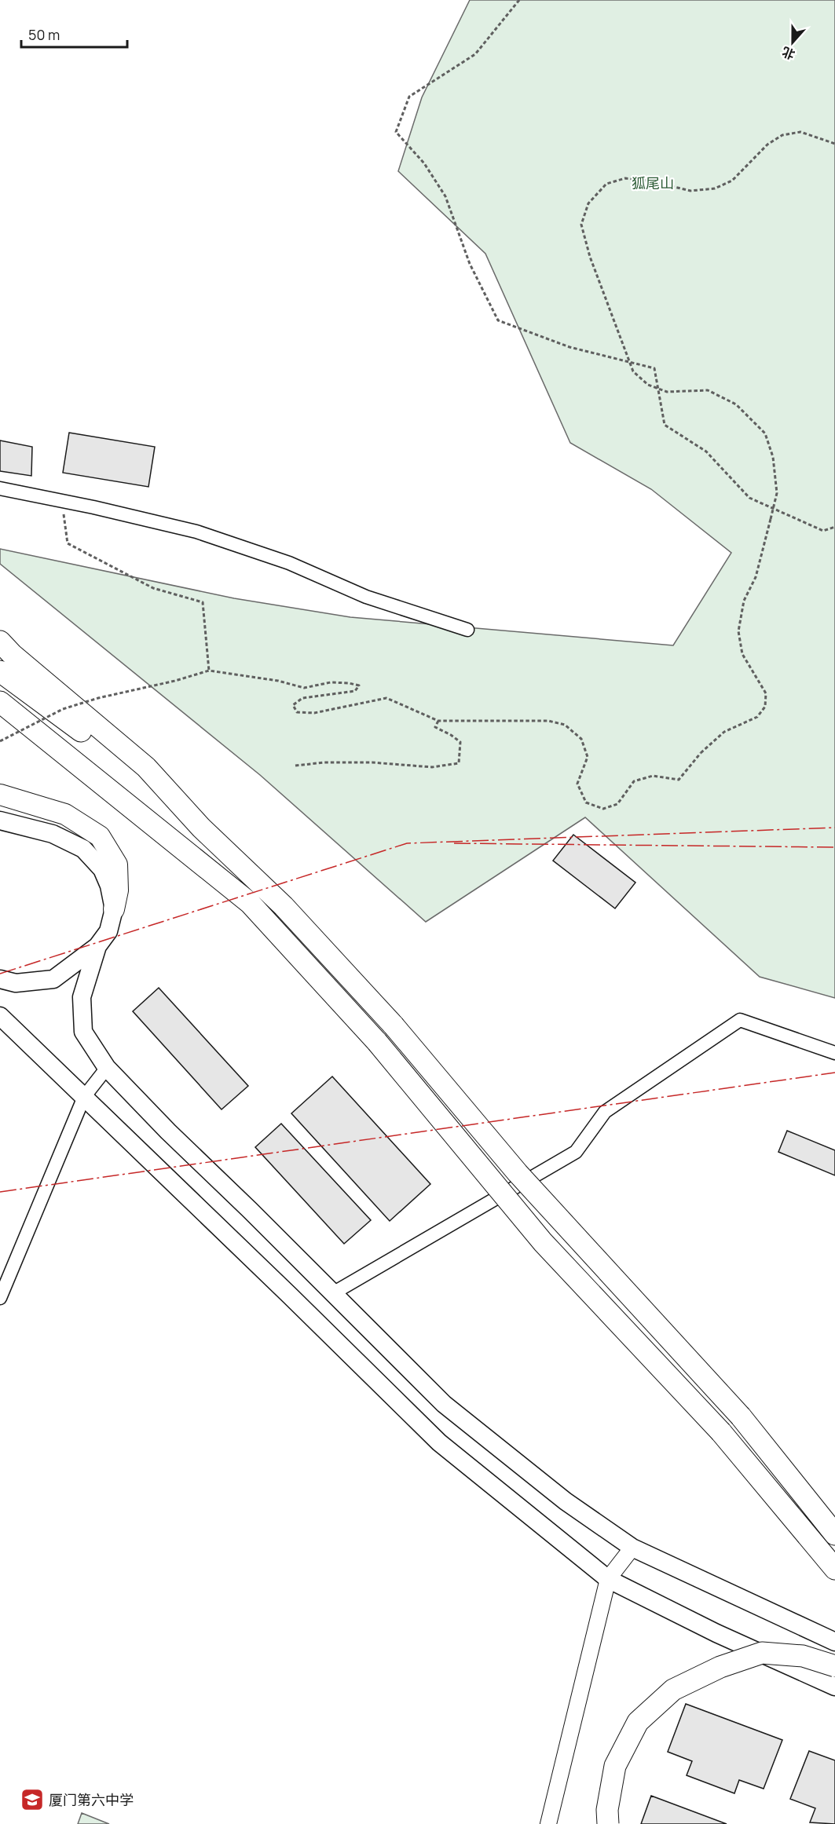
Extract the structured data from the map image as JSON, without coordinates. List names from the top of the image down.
{
  "parks": ["狐尾山"],
  "places": {
    "school or university": ["厦门第六中学"]
  },
  "scale_bar": "50 m",
  "north": "bottom"
}
